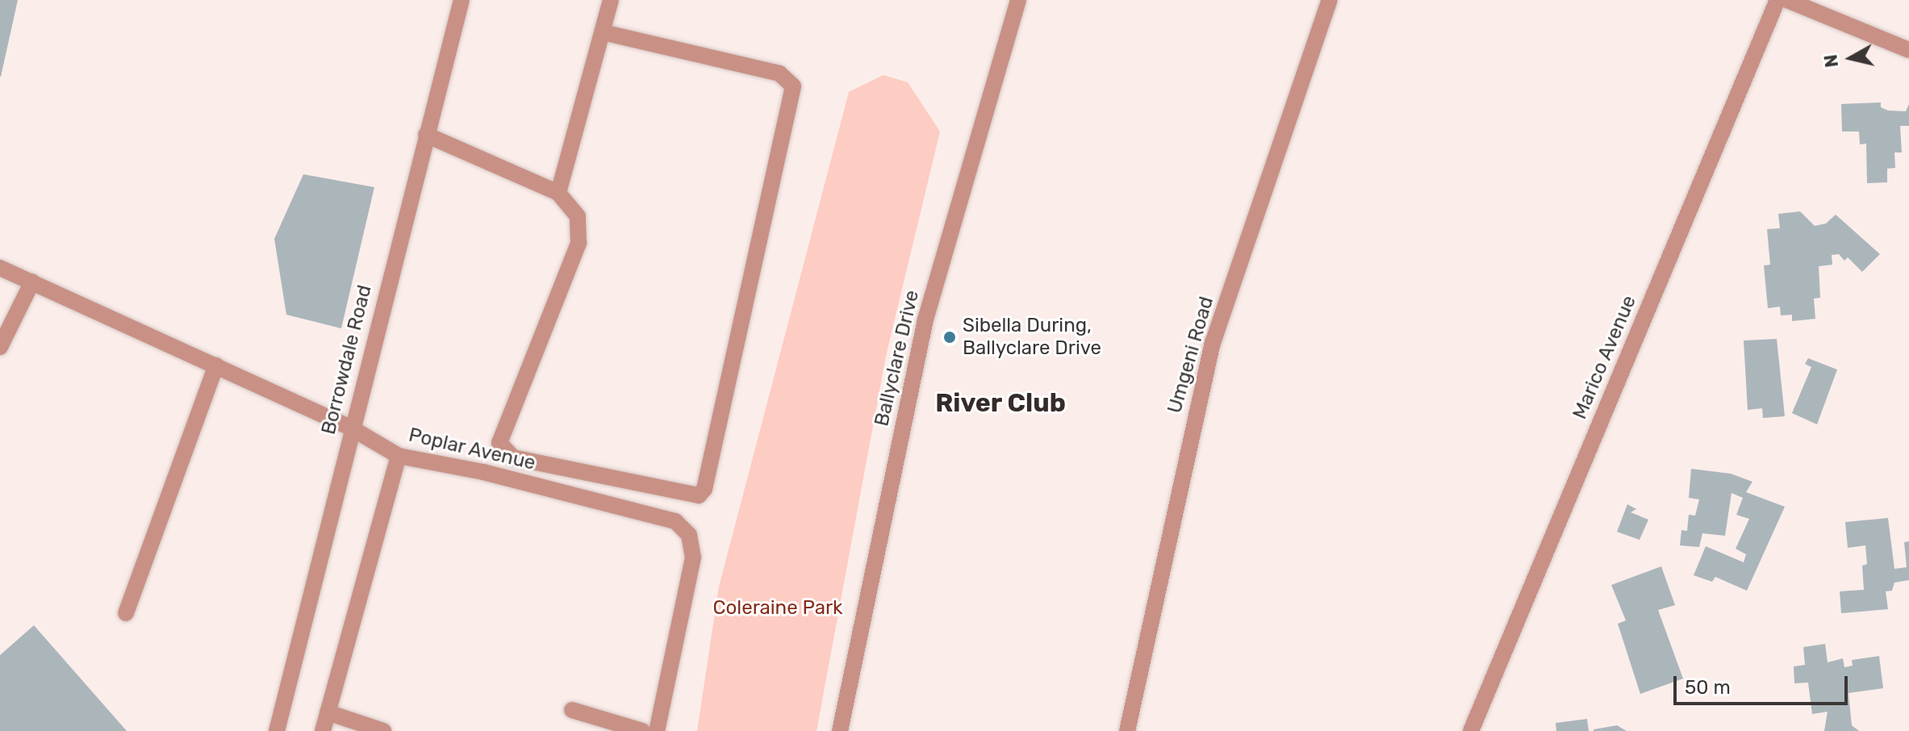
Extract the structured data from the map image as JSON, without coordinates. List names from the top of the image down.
{
  "streets": {
    "street": [
      "Umgeni Road",
      "Marico Avenue",
      "Ballyclare Drive",
      "Borrowdale Road",
      "Poplar Avenue"
    ]
  },
  "crossings": [
    ["Borrowdale Road", "Poplar Avenue"]
  ],
  "districts": ["River Club"],
  "parks": ["Coleraine Park"],
  "places": ["Sibella During, Ballyclare Drive"],
  "scale_bar": "50 m",
  "north": "left"
}
